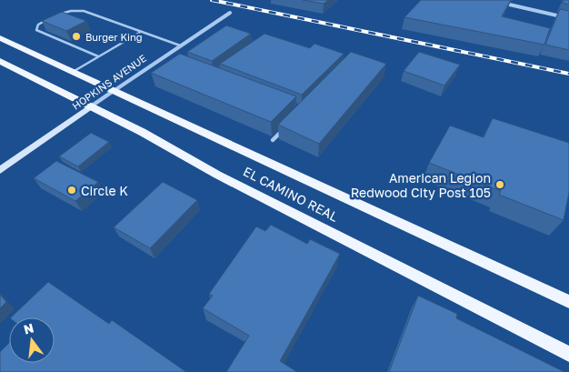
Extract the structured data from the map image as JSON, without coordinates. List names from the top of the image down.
{
  "streets": {
    "main road": ["EL CAMINO REAL"],
    "street": ["HOPKINS AVENUE"]
  },
  "crossings": [
    ["HOPKINS AVENUE", "EL CAMINO REAL"]
  ],
  "places": ["Burger King", "American Legion Redwood City Post 105", "Circle K"],
  "north": "top"
}
